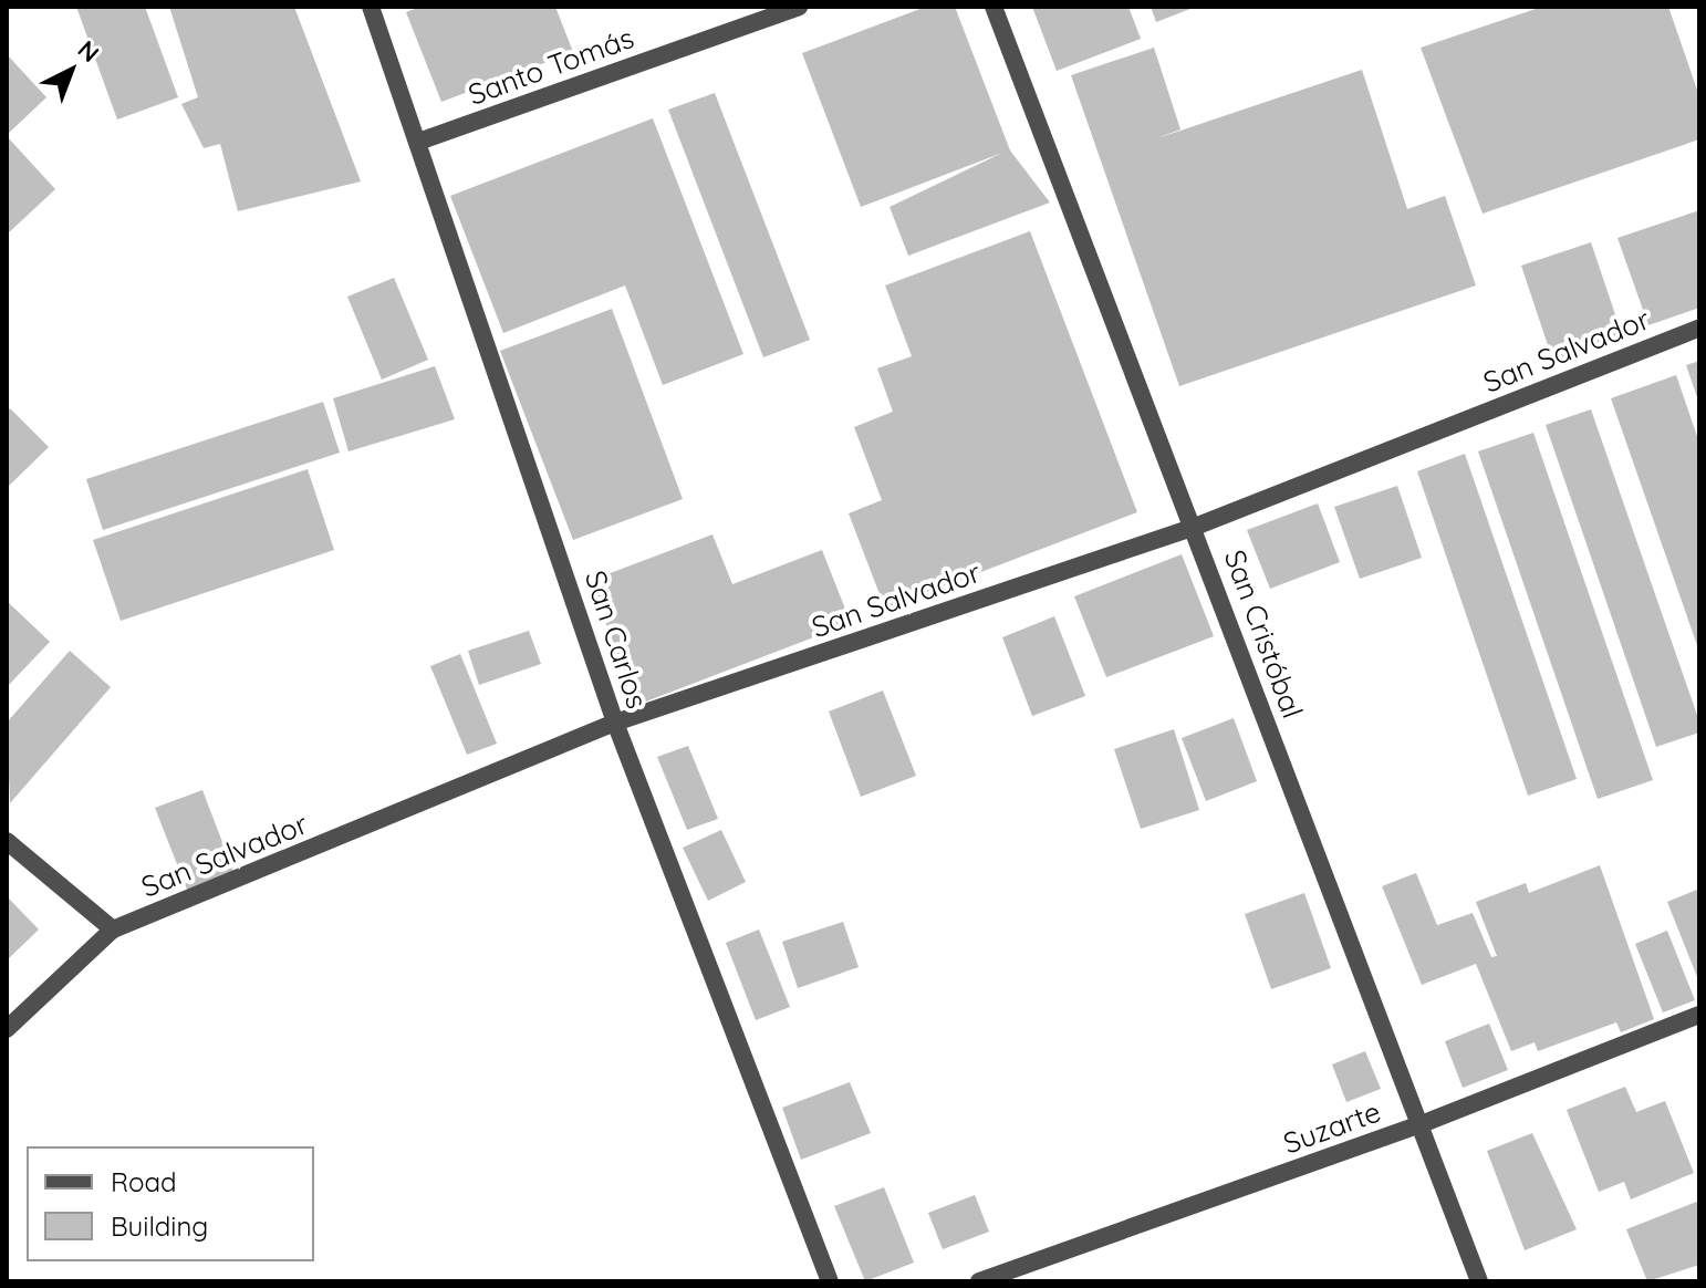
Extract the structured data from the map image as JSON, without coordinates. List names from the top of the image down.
{
  "streets": {
    "street": [
      "Santo Tomás",
      "San Salvador",
      "San Cristóbal",
      "San Carlos",
      "Suzarte"
    ]
  },
  "crossings": [
    ["Santo Tomás", "San Carlos"],
    ["San Salvador", "San Cristóbal"],
    ["San Salvador", "San Carlos"],
    ["San Cristóbal", "Suzarte"]
  ],
  "legend": ["Road", "Building"],
  "north": "top right"
}
